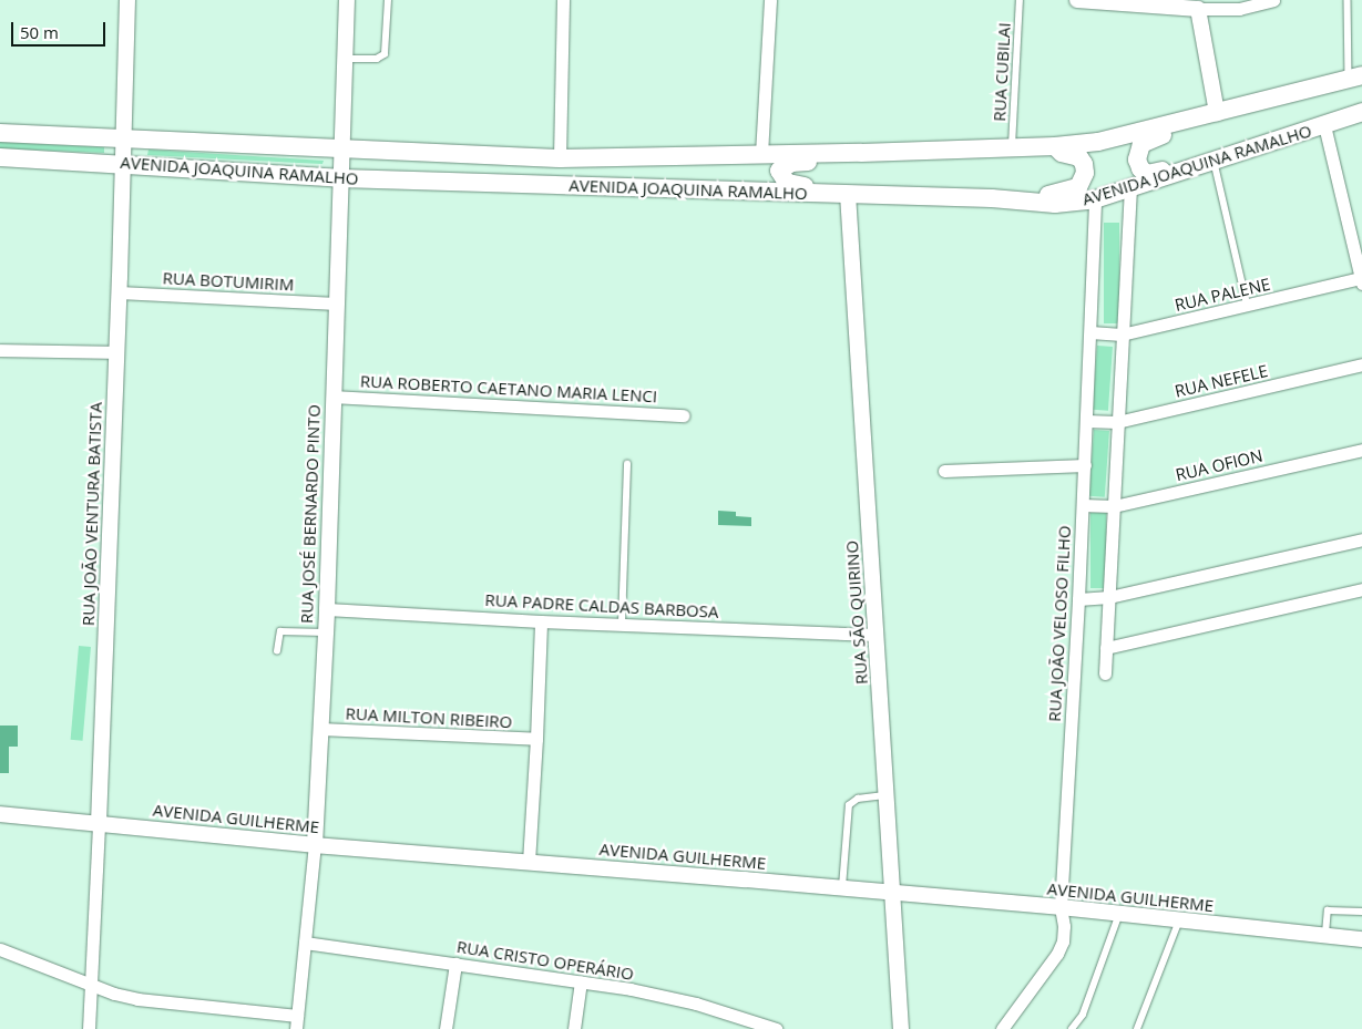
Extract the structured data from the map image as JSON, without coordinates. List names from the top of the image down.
{
  "streets": {
    "main road": ["AVENIDA JOAQUINA RAMALHO"],
    "street": [
      "RUA BOTUMIRIM",
      "RUA PALENE",
      "RUA NEFELE",
      "RUA ROBERTO CAETANO MARIA LENCI",
      "RUA OFION",
      "RUA JOÃO VENTURA BATISTA",
      "RUA JOSÉ BERNARDO PINTO",
      "RUA PADRE CALDAS BARBOSA",
      "RUA SÃO QUIRINO",
      "RUA JOÃO VELOSO FILHO",
      "RUA MILTON RIBEIRO",
      "AVENIDA GUILHERME",
      "RUA CRISTO OPERÁRIO"
    ],
    "lane": ["RUA CUBILAI"]
  },
  "crossings": [
    ["RUA CUBILAI", "AVENIDA JOAQUINA RAMALHO"],
    ["AVENIDA JOAQUINA RAMALHO", "RUA JOÃO VENTURA BATISTA"],
    ["AVENIDA JOAQUINA RAMALHO", "RUA JOSÉ BERNARDO PINTO"],
    ["AVENIDA JOAQUINA RAMALHO", "RUA SÃO QUIRINO"],
    ["AVENIDA JOAQUINA RAMALHO", "RUA JOÃO VELOSO FILHO"],
    ["RUA BOTUMIRIM", "RUA JOÃO VENTURA BATISTA"],
    ["RUA BOTUMIRIM", "RUA JOSÉ BERNARDO PINTO"],
    ["RUA PALENE", "RUA JOÃO VELOSO FILHO"],
    ["RUA NEFELE", "RUA JOÃO VELOSO FILHO"],
    ["RUA ROBERTO CAETANO MARIA LENCI", "RUA JOSÉ BERNARDO PINTO"],
    ["RUA OFION", "RUA JOÃO VELOSO FILHO"],
    ["RUA JOÃO VENTURA BATISTA", "AVENIDA GUILHERME"],
    ["RUA JOSÉ BERNARDO PINTO", "RUA PADRE CALDAS BARBOSA"],
    ["RUA JOSÉ BERNARDO PINTO", "RUA MILTON RIBEIRO"],
    ["RUA JOSÉ BERNARDO PINTO", "AVENIDA GUILHERME"],
    ["RUA JOSÉ BERNARDO PINTO", "RUA CRISTO OPERÁRIO"],
    ["RUA PADRE CALDAS BARBOSA", "RUA SÃO QUIRINO"],
    ["RUA SÃO QUIRINO", "AVENIDA GUILHERME"],
    ["RUA JOÃO VELOSO FILHO", "AVENIDA GUILHERME"]
  ],
  "scale_bar": "50 m"
}
